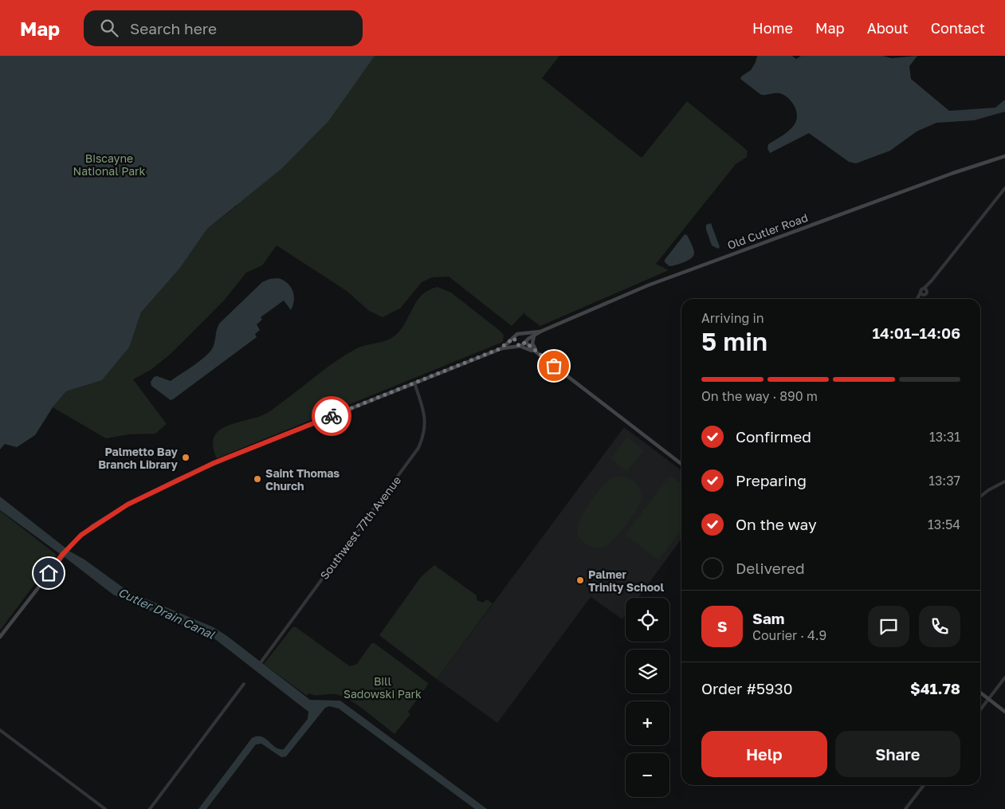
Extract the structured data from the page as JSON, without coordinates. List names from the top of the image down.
{
  "streets": {
    "main road": ["Old Cutler Road"],
    "street": ["Southwest 77th Avenue"]
  },
  "water": ["Cutler Drain Canal"],
  "parks": ["Biscayne National Park", "Bill Sadowski Park"],
  "places": ["Palmetto Bay Branch Library", "Saint Thomas Church", "Palmer Trinity School"],
  "page": {
    "header": "Map",
    "search": "Search here",
    "nav": [
      "Home",
      "Map",
      "About",
      "Contact"
    ],
    "heading": ["5 min", "Arriving in", "14:01–14:06"],
    "panel": [
      "Sam",
      "Courier · 4.9",
      "Order #5930",
      "$41.78"
    ],
    "bar": "On the way · 890 m",
    "list": [
      ["Confirmed", "13:31"],
      ["Preparing", "13:37"],
      ["On the way", "13:54"],
      "Delivered"
    ],
    "map_buttons": ["+", "−"],
    "round": "S",
    "buttons": ["Help", "Share"]
  }
}
